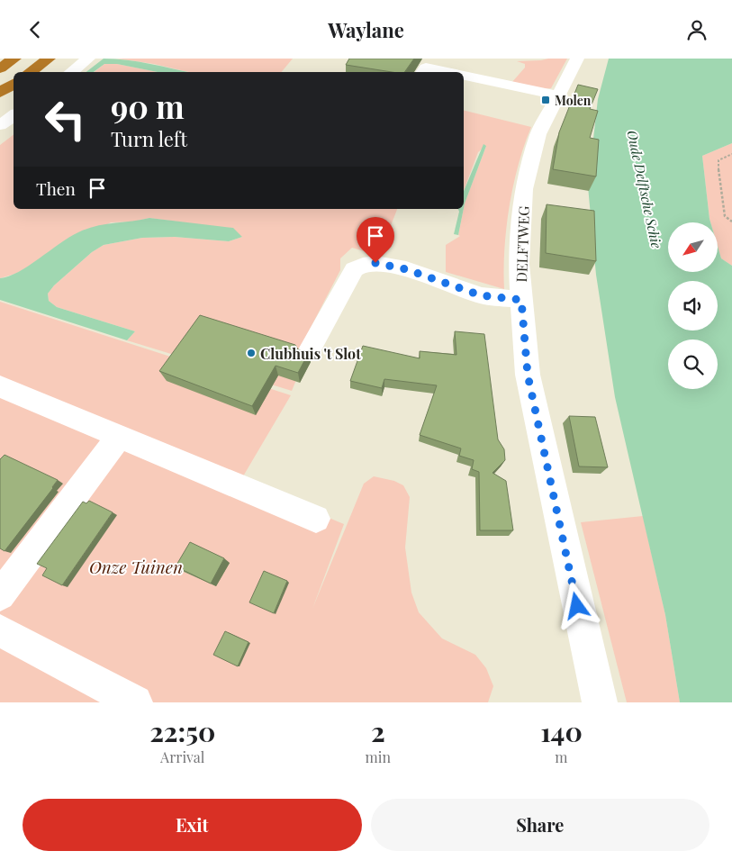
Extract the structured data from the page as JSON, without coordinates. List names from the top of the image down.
{
  "streets": {
    "street": ["DELFTWEG"]
  },
  "water": ["Oude Delftsche Schie"],
  "parks": ["Onze Tuinen"],
  "places": {
    "transit": ["Molen"],
    "other": ["Clubhuis 't Slot"]
  },
  "north": "bottom left",
  "page": {
    "header": "Waylane",
    "turn": ["90 m", "Turn left"],
    "then": "Then",
    "eta": [
      "22:50",
      "Arrival",
      "2",
      "min",
      "140",
      "m"
    ],
    "buttons": ["Exit", "Share"]
  }
}
